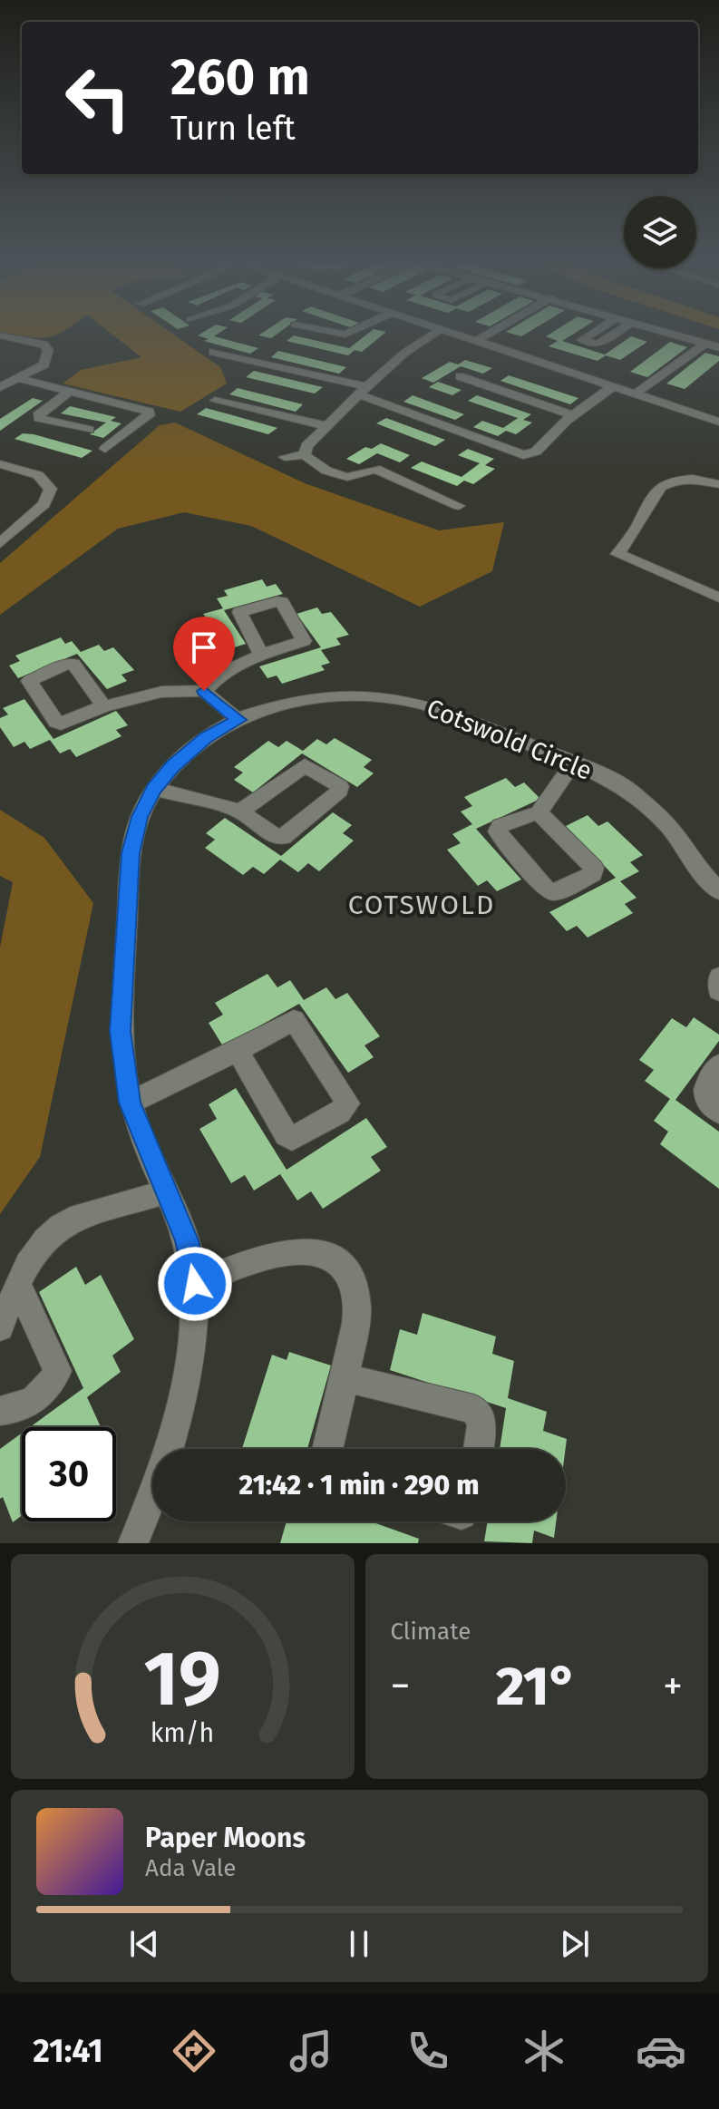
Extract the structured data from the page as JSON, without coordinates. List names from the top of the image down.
{
  "streets": {
    "street": ["Cotswold Circle"]
  },
  "districts": ["COTSWOLD"],
  "page": {
    "turn": ["260 m", "Turn left"],
    "limit": "30",
    "trip": "21:42 · 1 min · 290 m",
    "tile": "Climate",
    "heat": ["−", "21°", "+"],
    "song": ["Paper Moons", "Ada Vale"],
    "tabs": "21:41",
    "gauge": ["19", "km/h"]
  }
}
